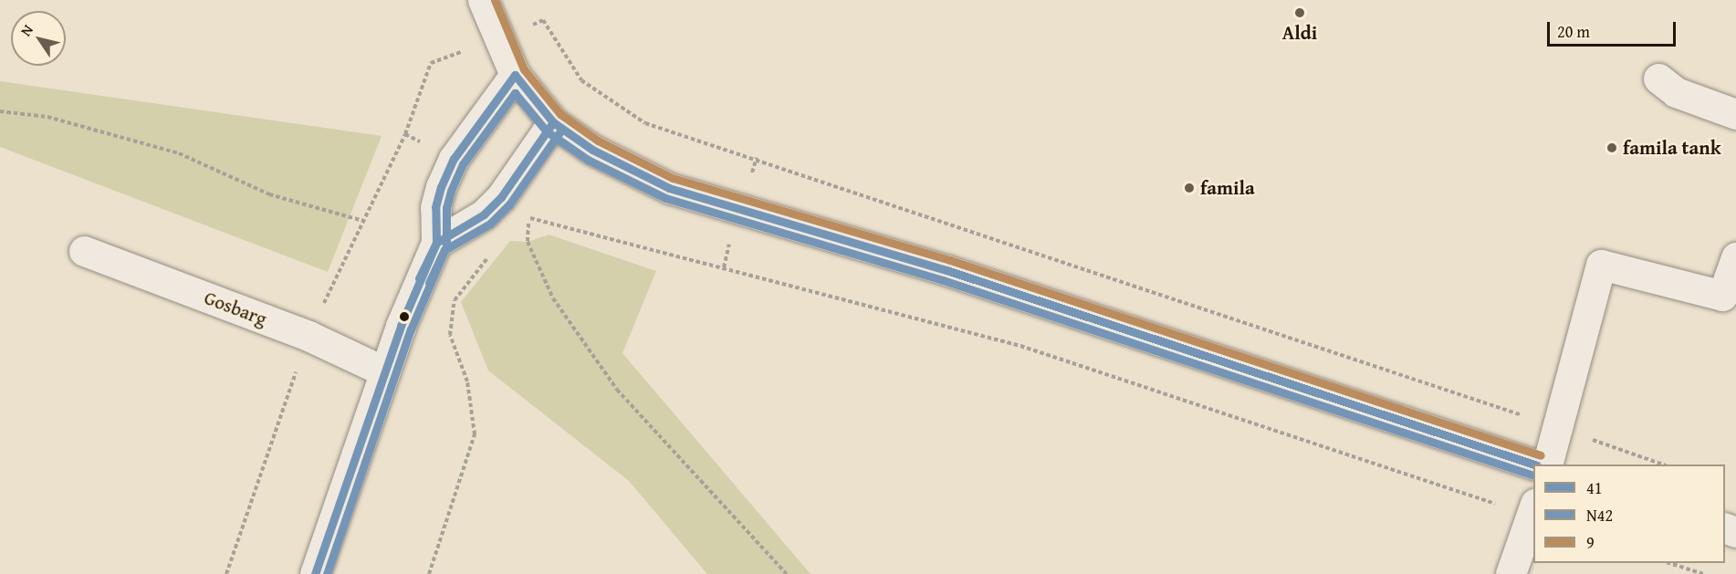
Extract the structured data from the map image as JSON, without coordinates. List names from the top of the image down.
{
  "streets": {
    "street": ["Gosbarg"]
  },
  "places": ["Aldi", "famila tank", "famila"],
  "lines": ["transit line 9", "transit line 41", "transit line N42"],
  "legend": ["41", "N42", "9"],
  "scale_bar": "20 m",
  "north": "top left"
}
